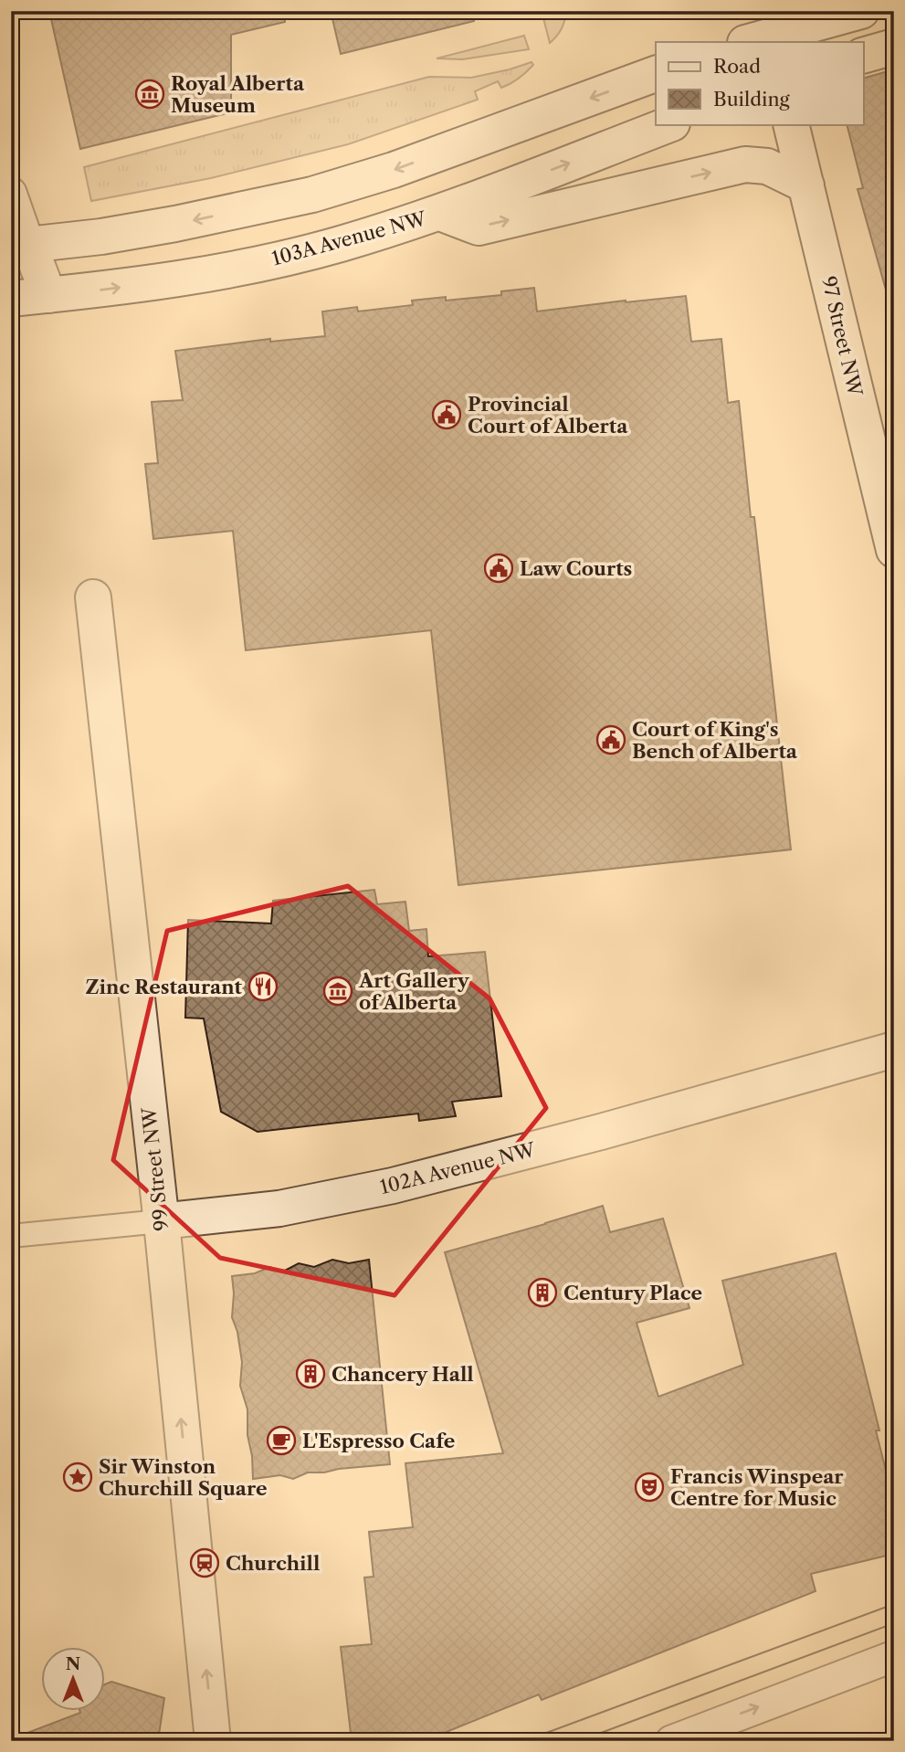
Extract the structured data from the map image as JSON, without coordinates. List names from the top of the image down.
{
  "streets": {
    "main road": [
      "103A Avenue NW",
      "97 Street NW",
      "102A Avenue NW",
      "99 Street NW"
    ]
  },
  "crossings": [
    ["102A Avenue NW", "99 Street NW"]
  ],
  "one_way": ["99 Street NW"],
  "places": {
    "museum": ["Royal Alberta Museum", "Art Gallery of Alberta"],
    "public building": ["Provincial Court of Alberta", "Law Courts", "Court of King's Bench of Alberta"],
    "restaurant": ["Zinc Restaurant"],
    "building": ["Century Place", "Chancery Hall"],
    "cafe": ["L'Espresso Cafe"],
    "place": ["Sir Winston Churchill Square"],
    "theatre": ["Francis Winspear Centre for Music"],
    "station": ["Churchill"]
  },
  "legend": ["Road", "Building"],
  "north": "top"
}
